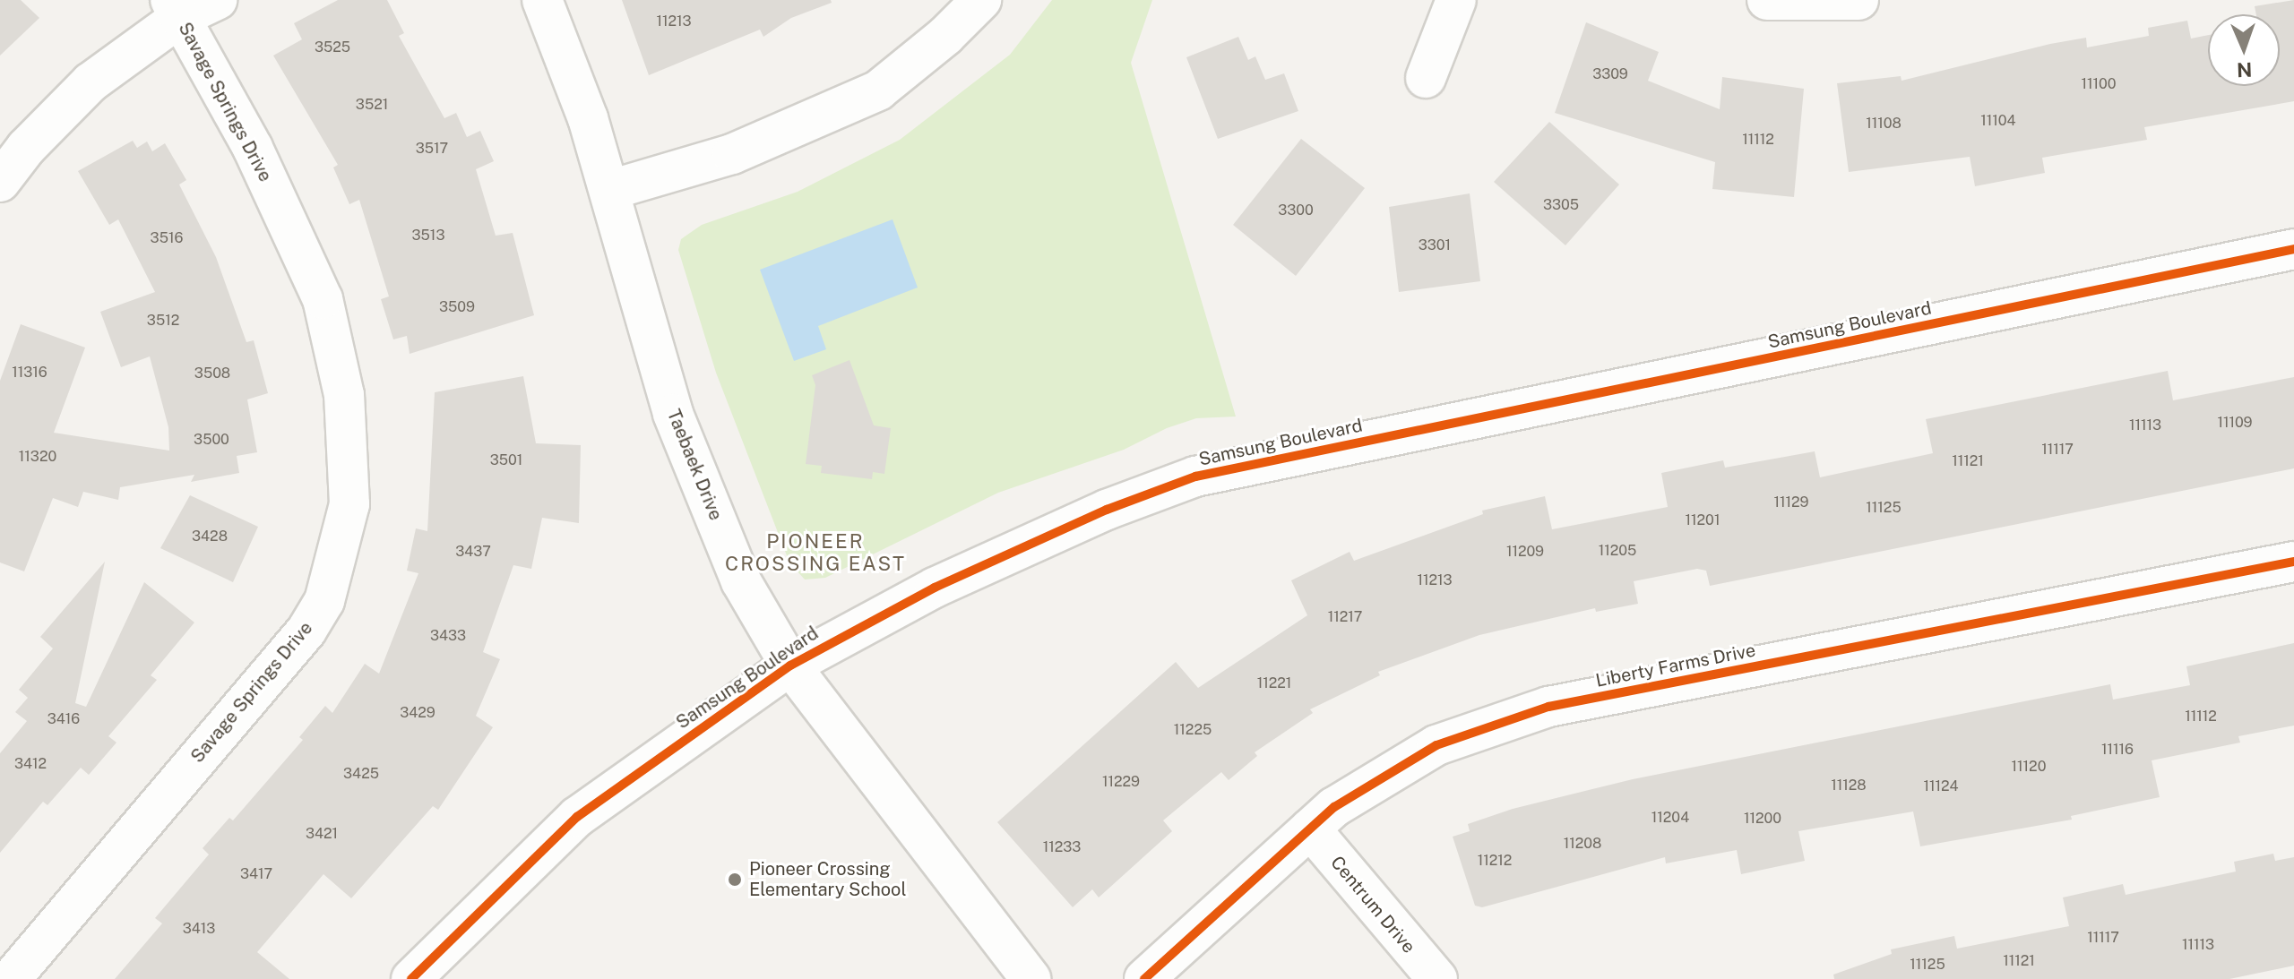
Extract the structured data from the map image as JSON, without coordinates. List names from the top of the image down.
{
  "streets": {
    "street": [
      "Savage Springs Drive",
      "Samsung Boulevard",
      "Taebaek Drive",
      "Liberty Farms Drive",
      "Centrum Drive"
    ]
  },
  "crossings": [
    ["Samsung Boulevard", "Taebaek Drive"],
    ["Liberty Farms Drive", "Centrum Drive"]
  ],
  "districts": ["PIONEER CROSSING EAST"],
  "places": ["Pioneer Crossing Elementary School"],
  "house_numbers": [
    "11213",
    "3525",
    "3309",
    "11100",
    "3521",
    "11104",
    "11108",
    "11112",
    "3517",
    "3305",
    "3300",
    "3513",
    "3516",
    "3301",
    "3509",
    "3512",
    "11316",
    "3508",
    "11109",
    "11113",
    "3500",
    "11117",
    "11320",
    "3501",
    "11121",
    "11129",
    "11125",
    "11201",
    "3428",
    "11205",
    "3437",
    "11209",
    "11213",
    "11217",
    "3433",
    "11221",
    "3429",
    "11112",
    "3416",
    "11225",
    "11116",
    "3412",
    "11120",
    "3425",
    "11229",
    "11128",
    "11124",
    "11204",
    "11200",
    "3421",
    "11208",
    "11233",
    "11212",
    "3417",
    "3413",
    "11117",
    "11113",
    "11121",
    "11125"
  ],
  "north": "bottom"
}
